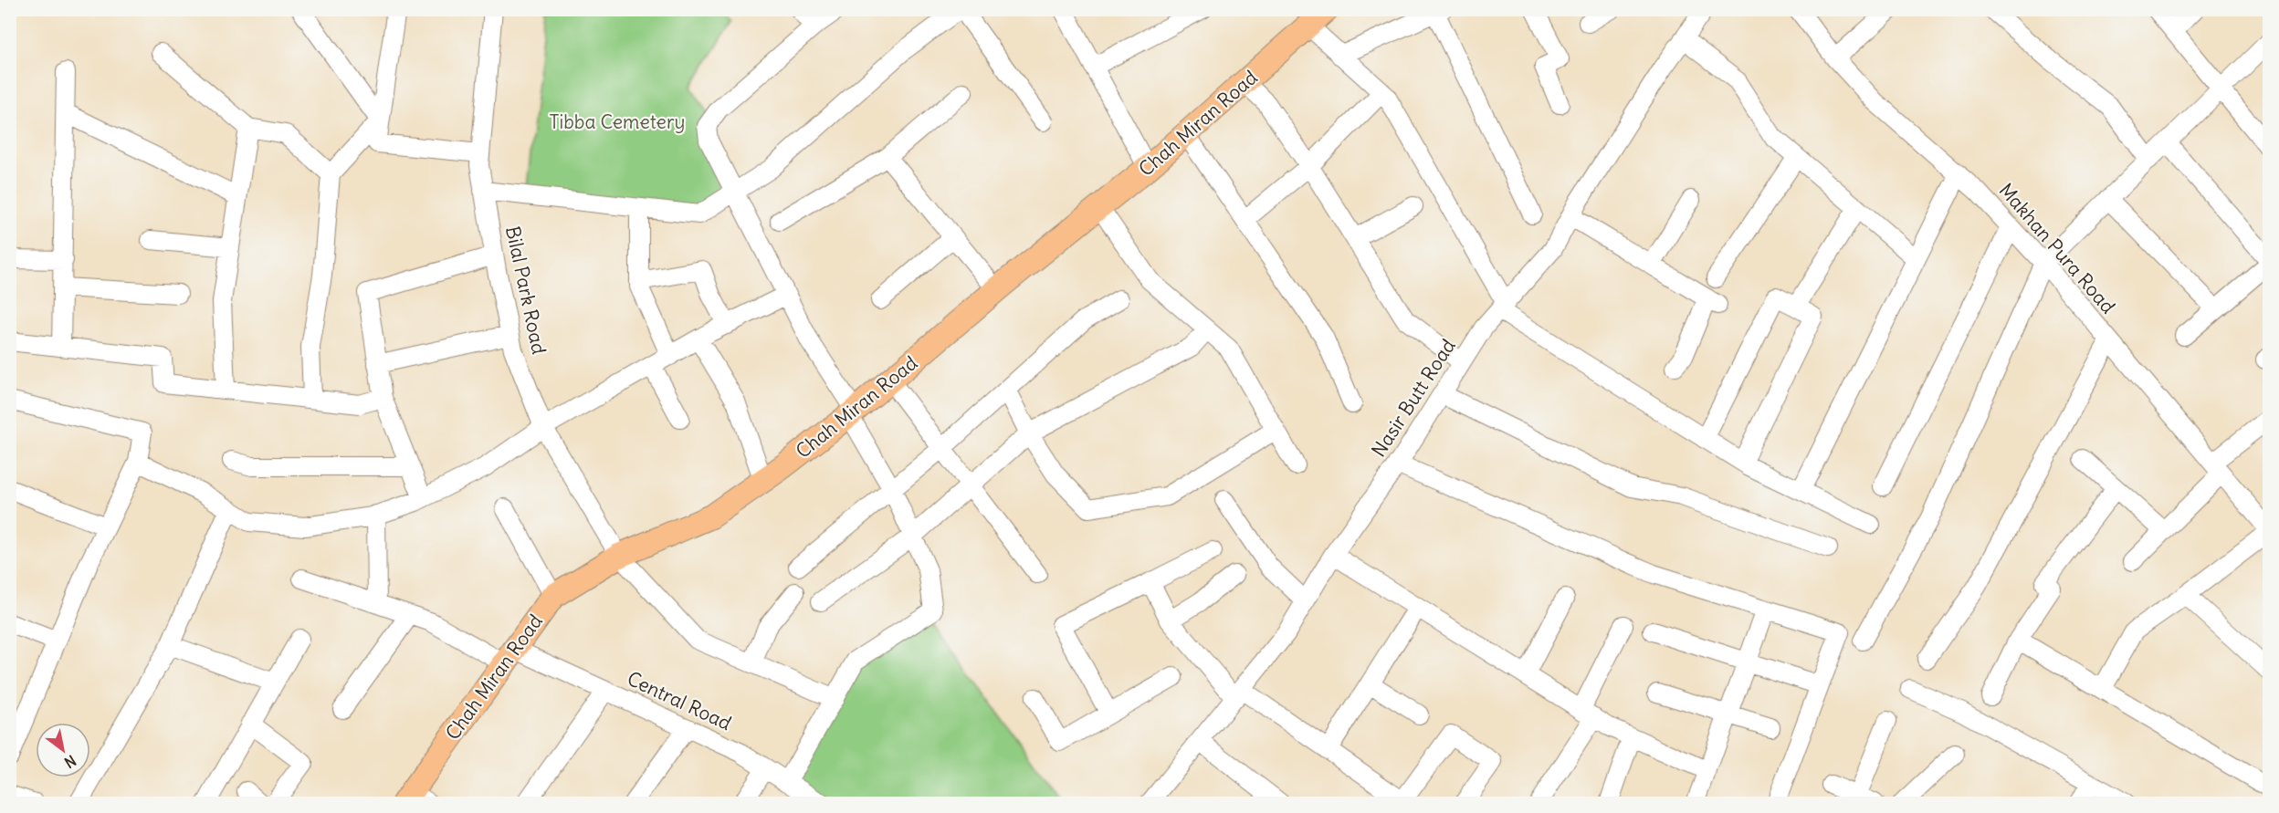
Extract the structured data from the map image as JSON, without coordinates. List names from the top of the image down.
{
  "streets": {
    "main road": ["Chah Miran Road"],
    "street": [
      "Makhan Pura Road",
      "Bilal Park Road",
      "Nasir Butt Road",
      "Central Road"
    ]
  },
  "crossings": [
    ["Chah Miran Road", "Bilal Park Road"],
    ["Chah Miran Road", "Central Road"]
  ],
  "parks": ["Tibba Cemetery"],
  "north": "bottom right"
}
